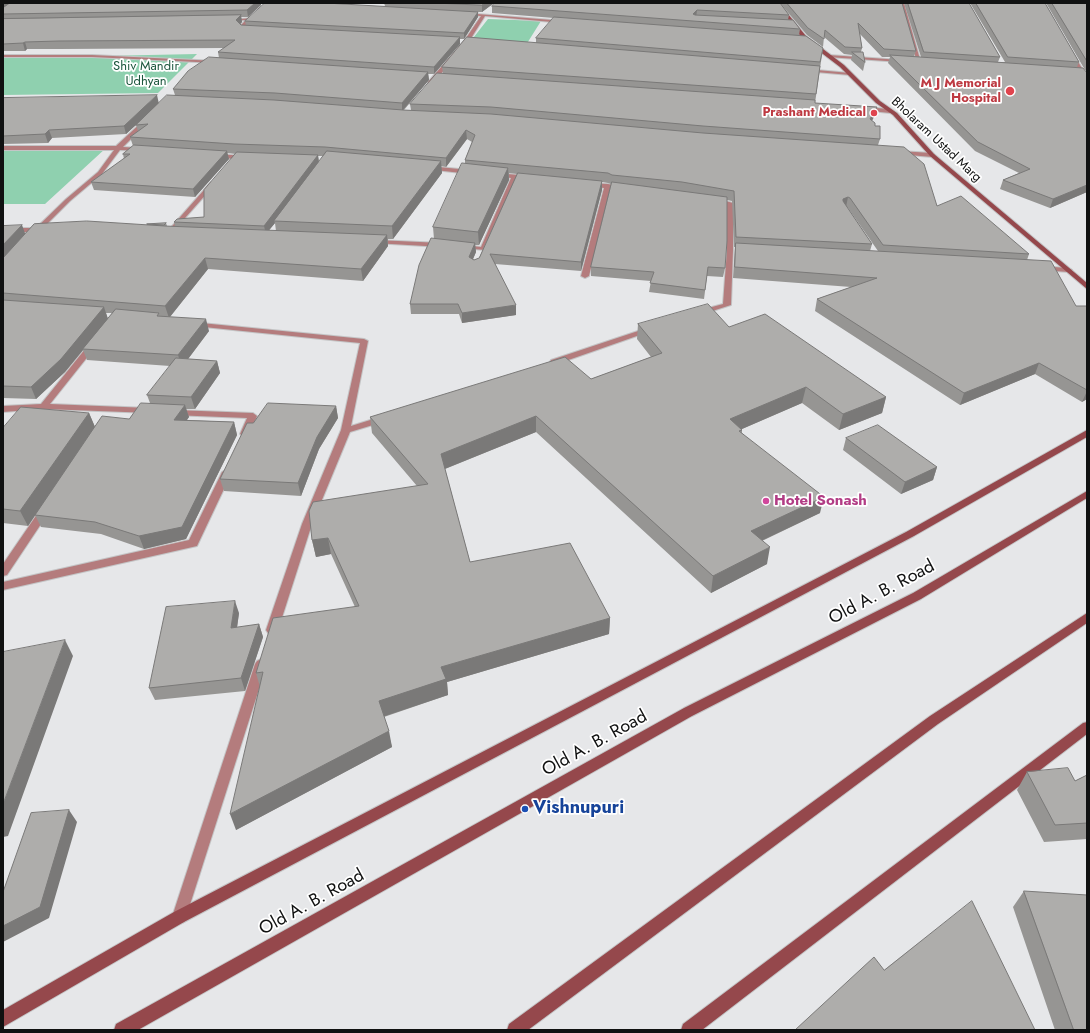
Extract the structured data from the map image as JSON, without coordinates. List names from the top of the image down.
{
  "streets": {
    "street": ["Bholaram Ustad Marg", "Old A. B. Road"]
  },
  "parks": ["Shiv Mandir Udhyan"],
  "places": [
    "M J Memorial Hospital",
    "Prashant Medical",
    "Hotel Sonash",
    "Vishnupuri"
  ]
}
